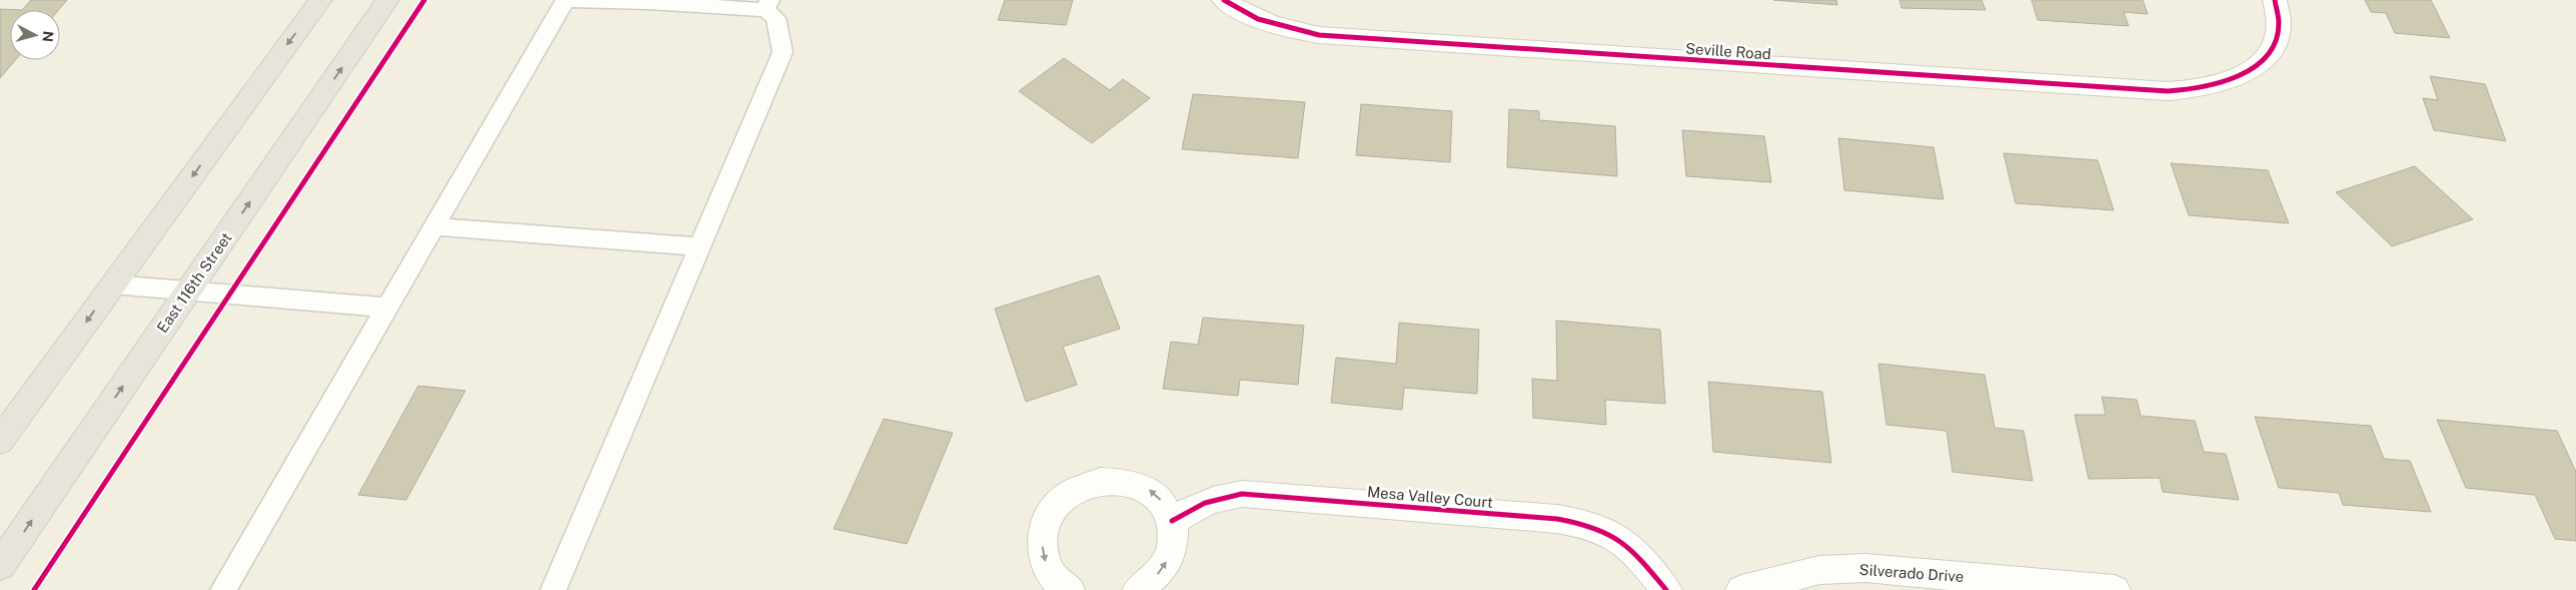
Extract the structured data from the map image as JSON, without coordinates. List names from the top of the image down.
{
  "streets": {
    "main road": ["East 116th Street"],
    "street": ["Seville Road", "Mesa Valley Court", "Silverado Drive"]
  },
  "north": "right"
}
